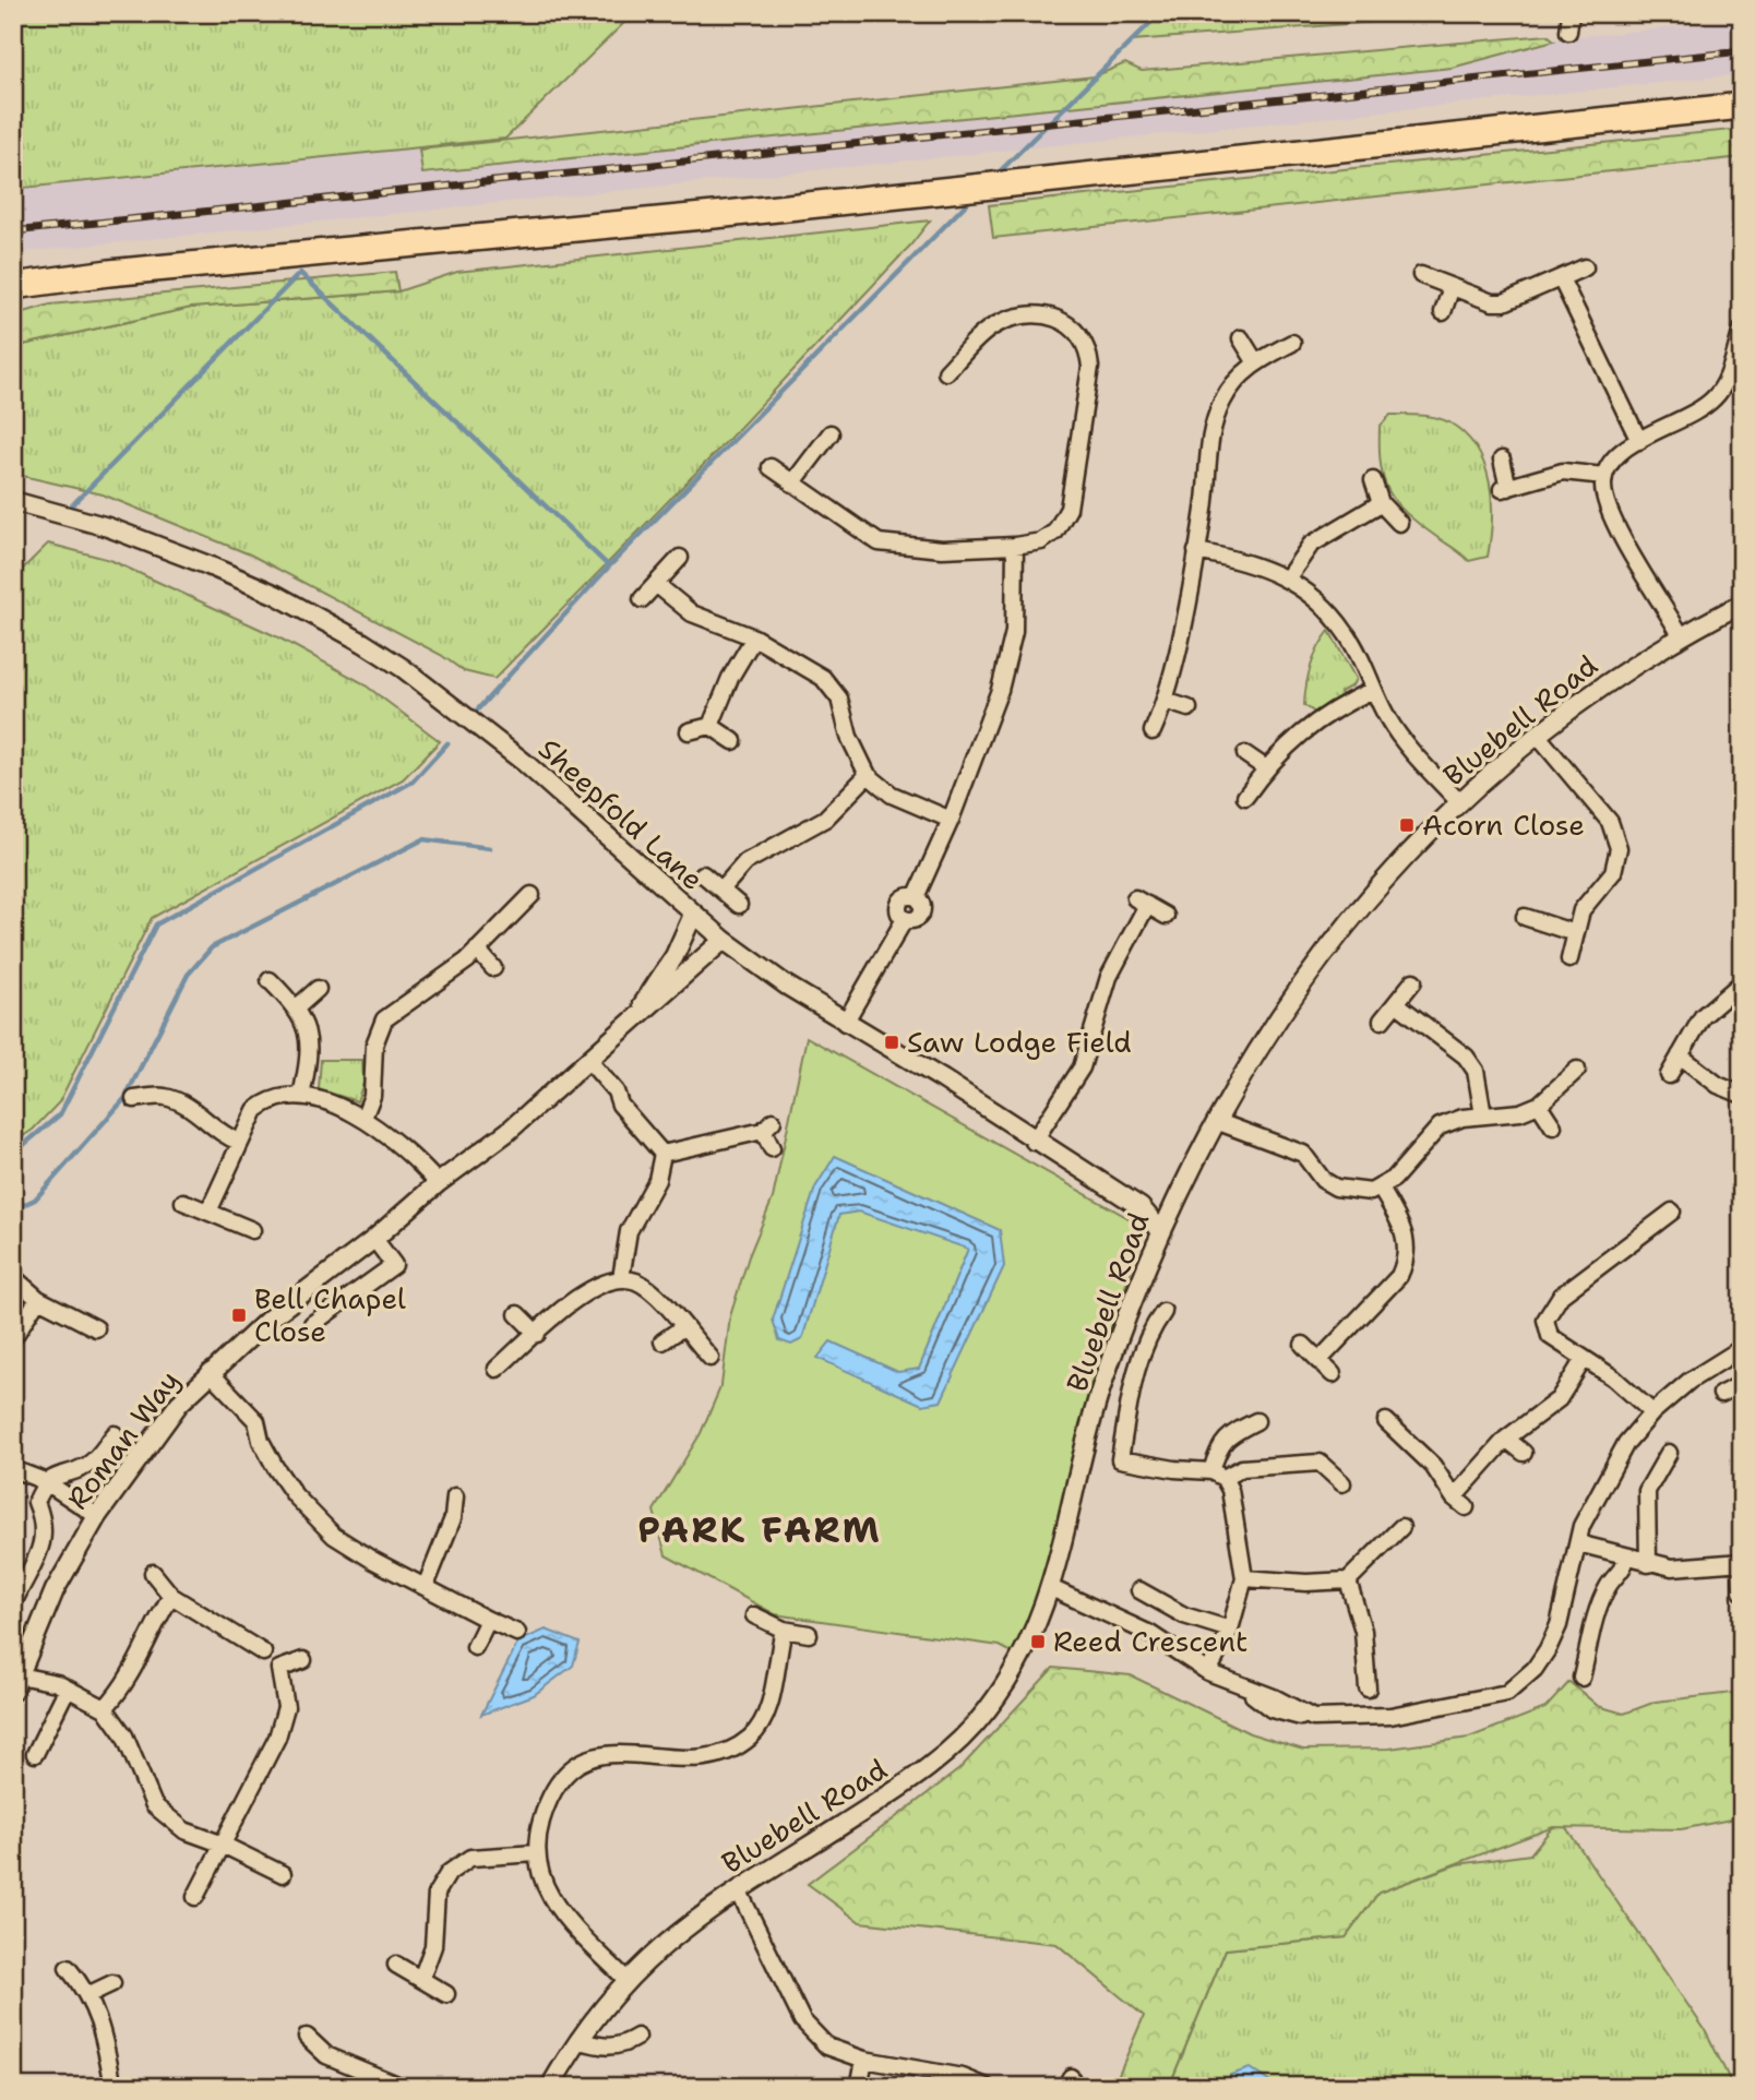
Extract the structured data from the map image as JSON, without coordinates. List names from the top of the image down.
{
  "streets": {
    "street": ["Bluebell Road", "Sheepfold Lane", "Roman Way"]
  },
  "crossings": [
    ["Bluebell Road", "Sheepfold Lane"],
    ["Sheepfold Lane", "Roman Way"]
  ],
  "districts": ["PARK FARM"],
  "places": {
    "transit": [
      "Acorn Close",
      "Saw Lodge Field",
      "Bell Chapel Close",
      "Reed Crescent"
    ]
  }
}
